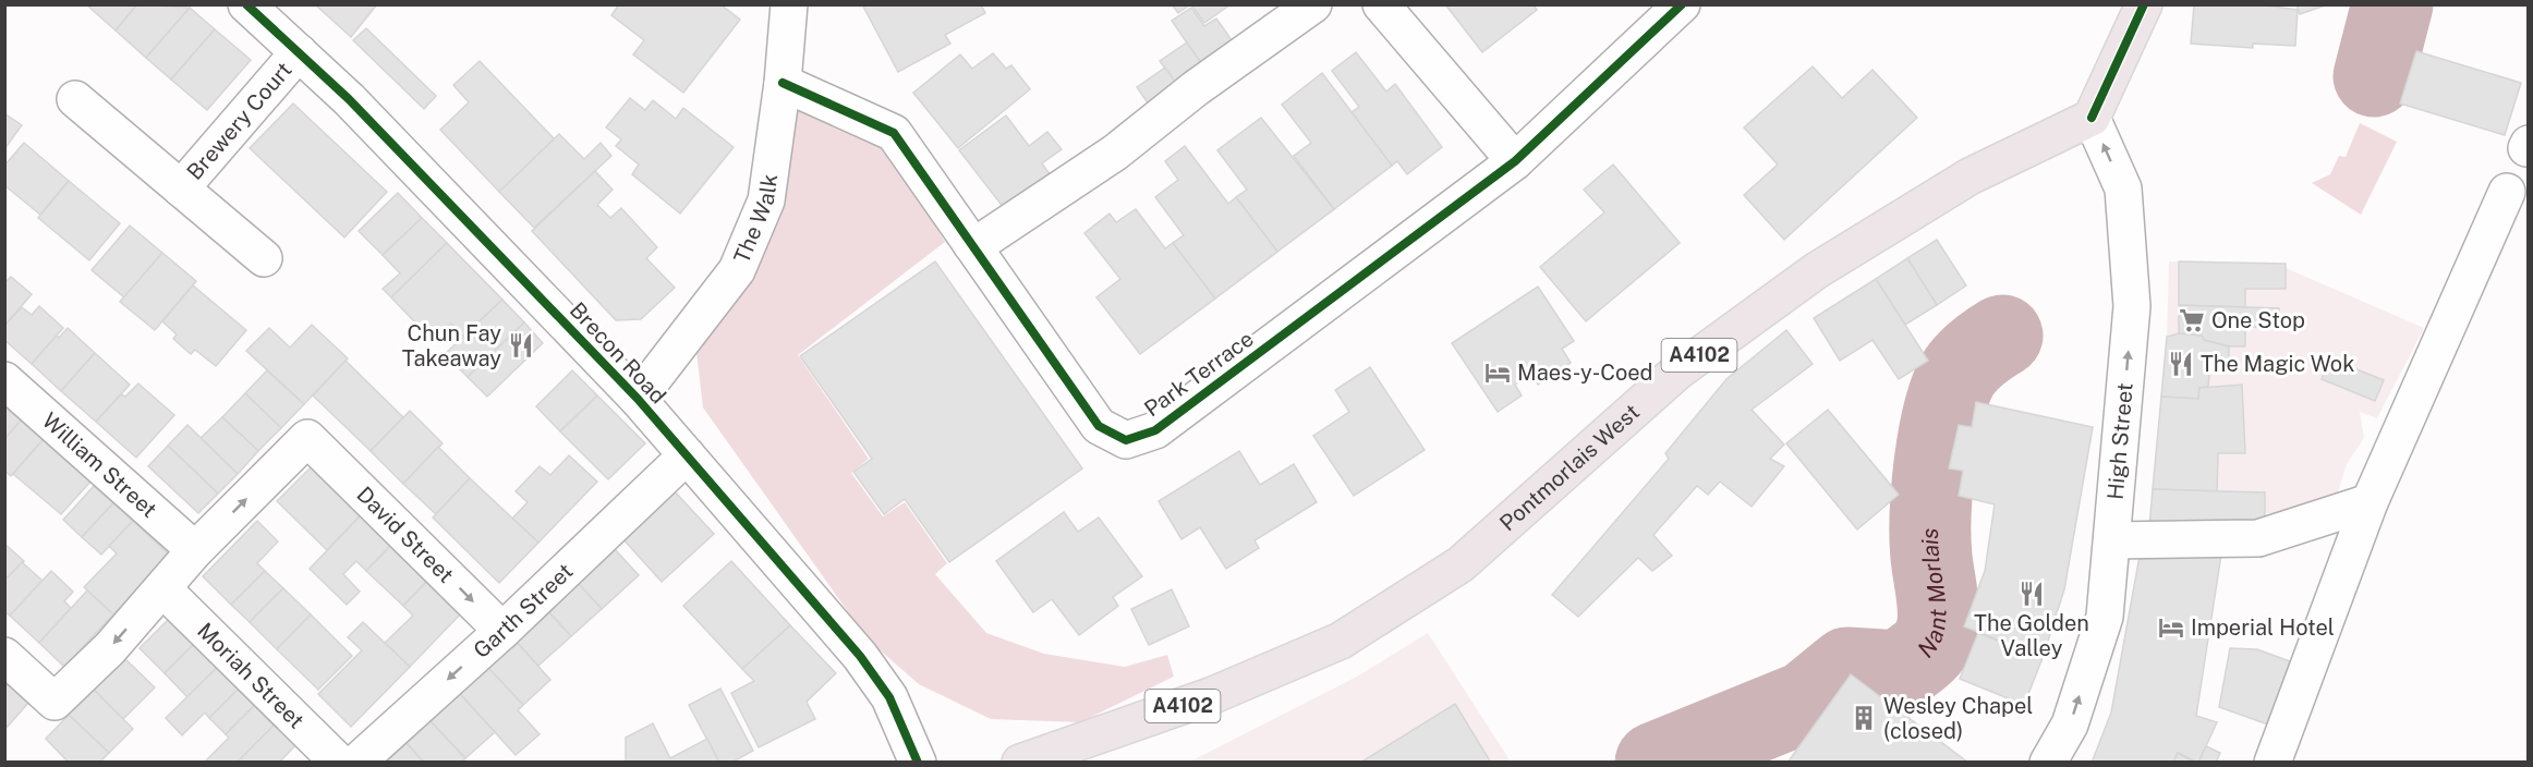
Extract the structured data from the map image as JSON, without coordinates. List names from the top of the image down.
{
  "streets": {
    "main road": ["A4102", "Pontmorlais West"],
    "street": [
      "Brewery Court",
      "The Walk",
      "Brecon Road",
      "Park Terrace",
      "High Street",
      "William Street",
      "David Street",
      "Garth Street",
      "Moriah Street"
    ]
  },
  "crossings": [
    ["Brewery Court", "Brecon Road"],
    ["The Walk", "Brecon Road"],
    ["The Walk", "Park Terrace"],
    ["Brecon Road", "Garth Street"],
    ["High Street", "Pontmorlais West"],
    ["William Street", "David Street"],
    ["David Street", "Garth Street"]
  ],
  "one_way": ["Garth Street"],
  "water": ["Nant Morlais"],
  "places": {
    "supermarket": ["One Stop"],
    "restaurant": ["Chun Fay Takeaway", "The Magic Wok", "The Golden Valley"],
    "hotel": ["Maes-y-Coed", "Imperial Hotel"],
    "building": ["Wesley Chapel (closed)"]
  }
}
